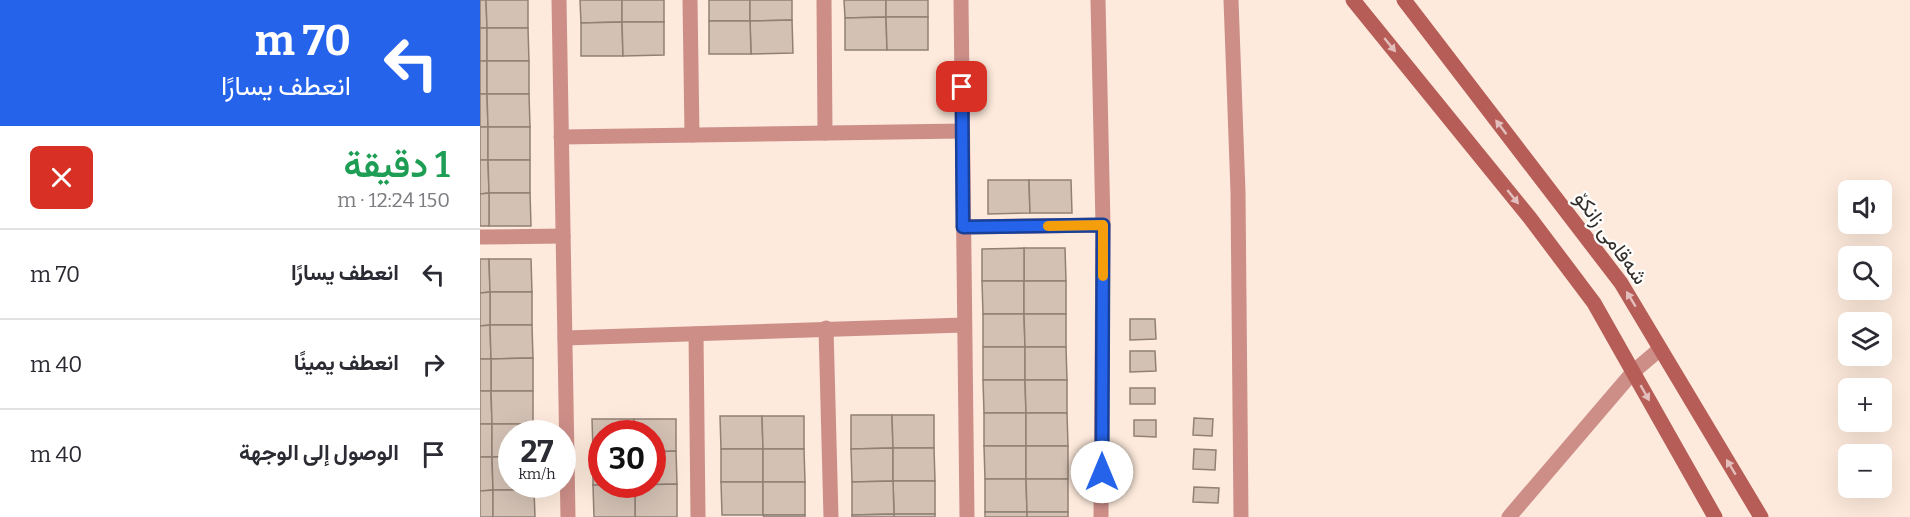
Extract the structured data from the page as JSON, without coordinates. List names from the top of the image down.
{
  "streets": {
    "main road": ["شەقامی زانکۆ"]
  },
  "page": {
    "turn": ["70 m", "انعطف يسارًا"],
    "heading": ["1 دقيقة", "150 m · 12:24"],
    "map_buttons": ["+", "−"],
    "list": [
      {
        "name": "انعطف يسارًا",
        "value": "70 m"
      },
      {
        "name": "انعطف يمينًا",
        "value": "40 m"
      },
      {
        "name": "الوصول إلى الوجهة",
        "value": "40 m"
      }
    ],
    "speed": "27 km/h",
    "limit": "30"
  }
}
